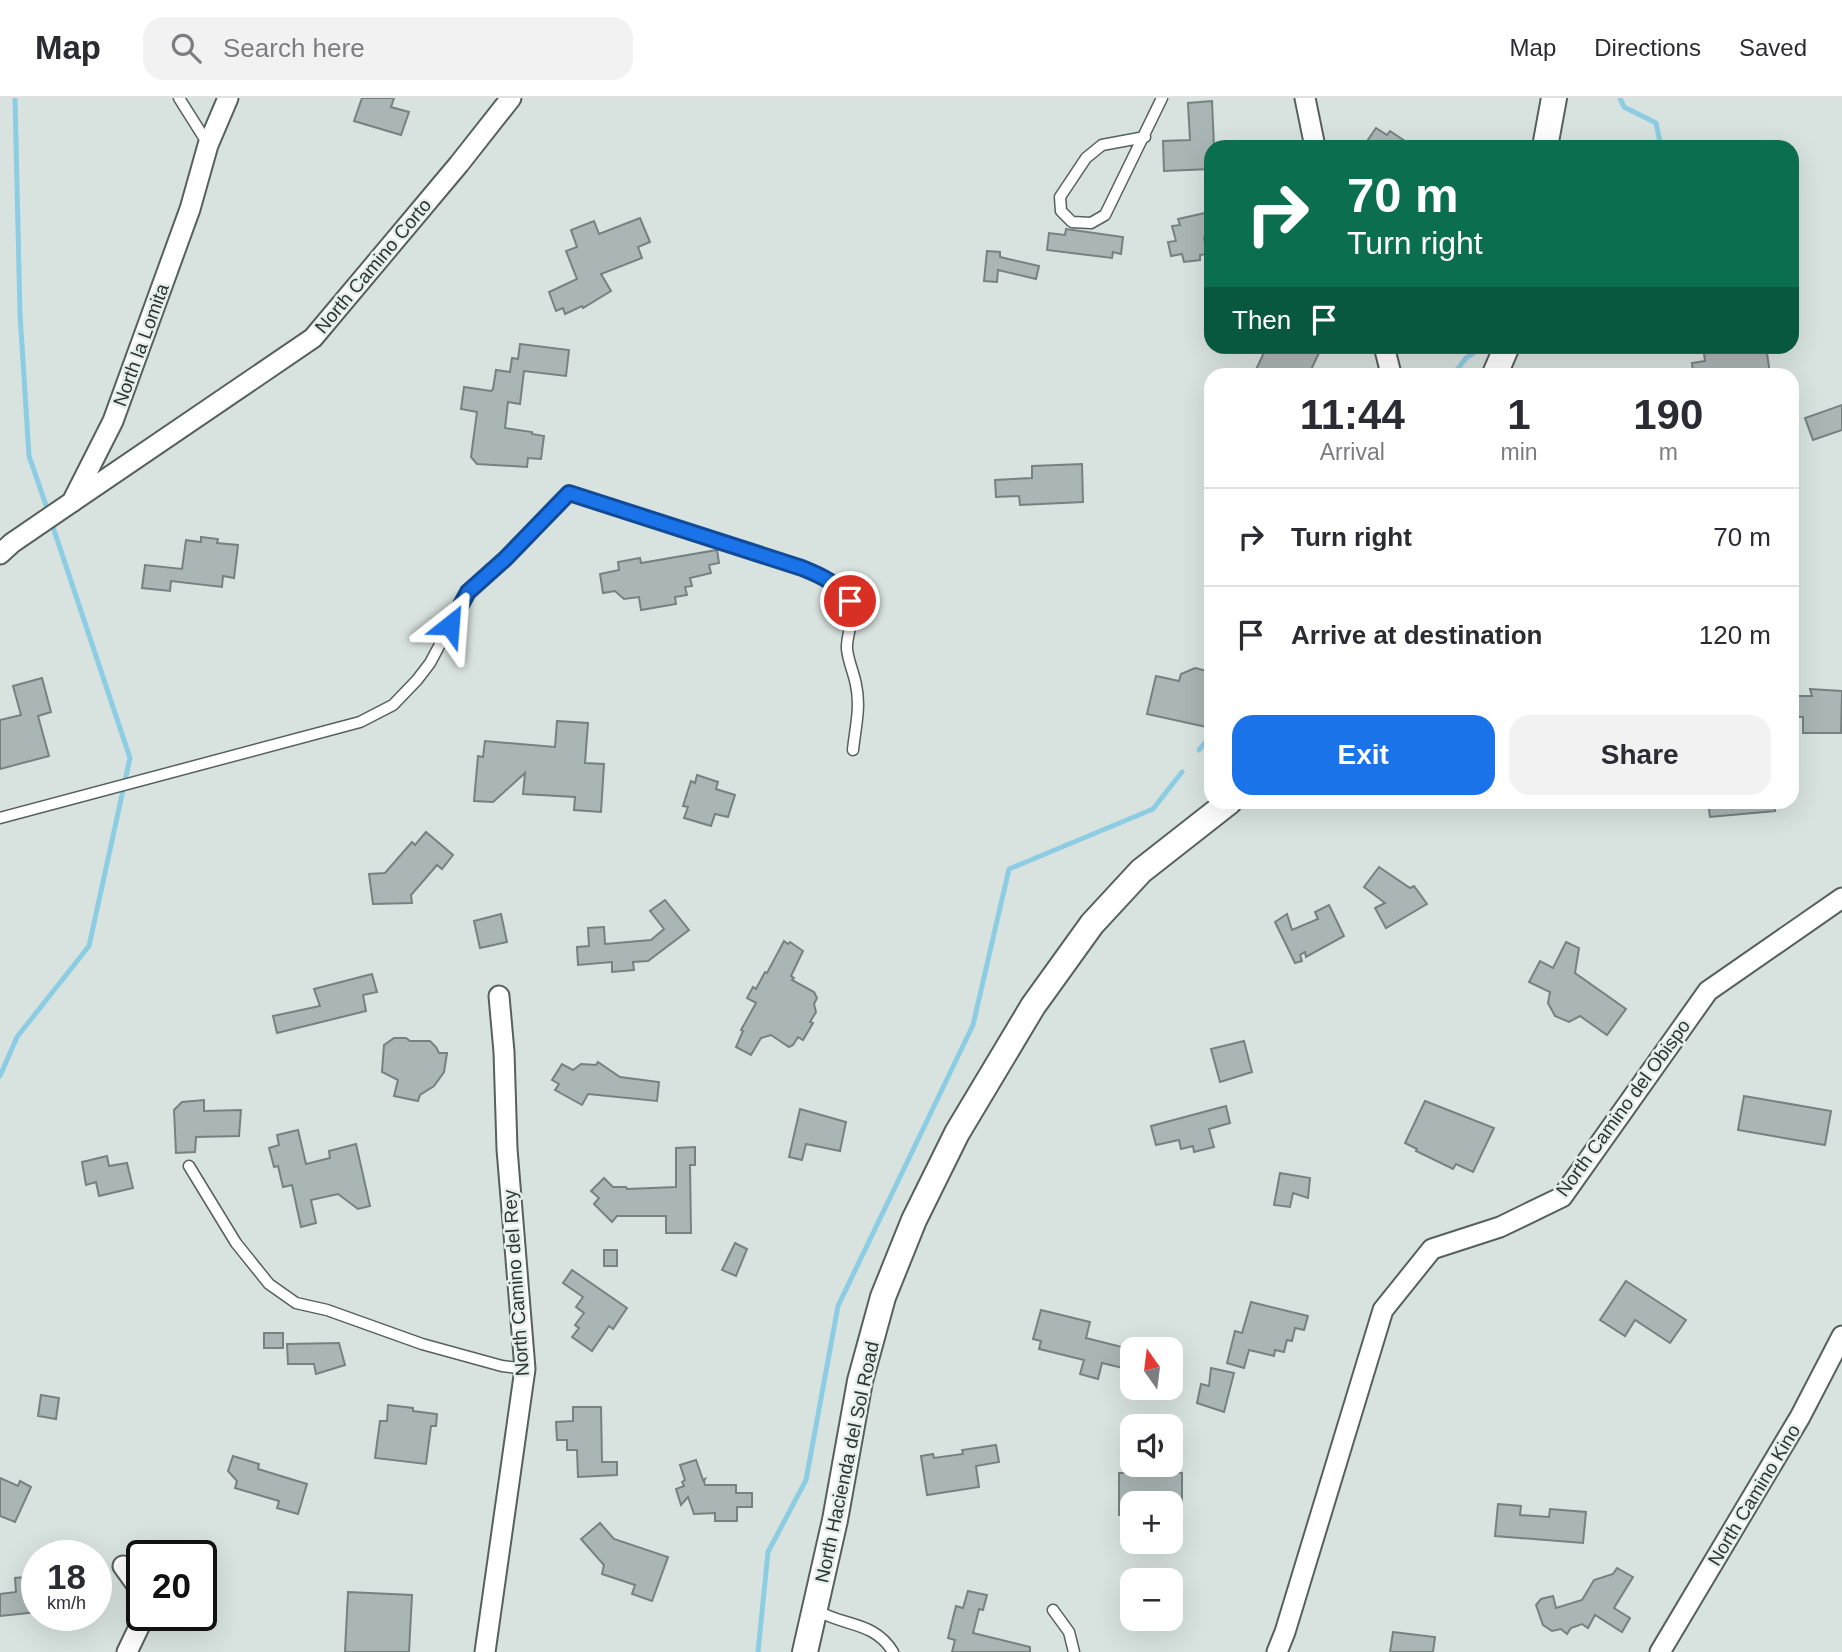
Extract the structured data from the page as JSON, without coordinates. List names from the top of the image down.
{
  "streets": {
    "street": [
      "North Camino Corto",
      "North la Lomita",
      "North Camino del Obispo",
      "North Camino del Rey",
      "North Hacienda del Sol Road",
      "North Camino Kino"
    ]
  },
  "crossings": [
    ["North Camino Corto", "North la Lomita"]
  ],
  "north": "top",
  "page": {
    "header": "Map",
    "search": "Search here",
    "nav": ["Map", "Directions", "Saved"],
    "turn": ["70 m", "Turn right"],
    "then": "Then",
    "eta": [
      "11:44",
      "Arrival",
      "1",
      "min",
      "190",
      "m"
    ],
    "list": [
      {
        "name": "Turn right",
        "value": "70 m"
      },
      {
        "name": "Arrive at destination",
        "value": "120 m"
      }
    ],
    "buttons": ["Exit", "Share"],
    "map_buttons": ["+", "−"],
    "speed": "18 km/h",
    "limit": "20"
  }
}
